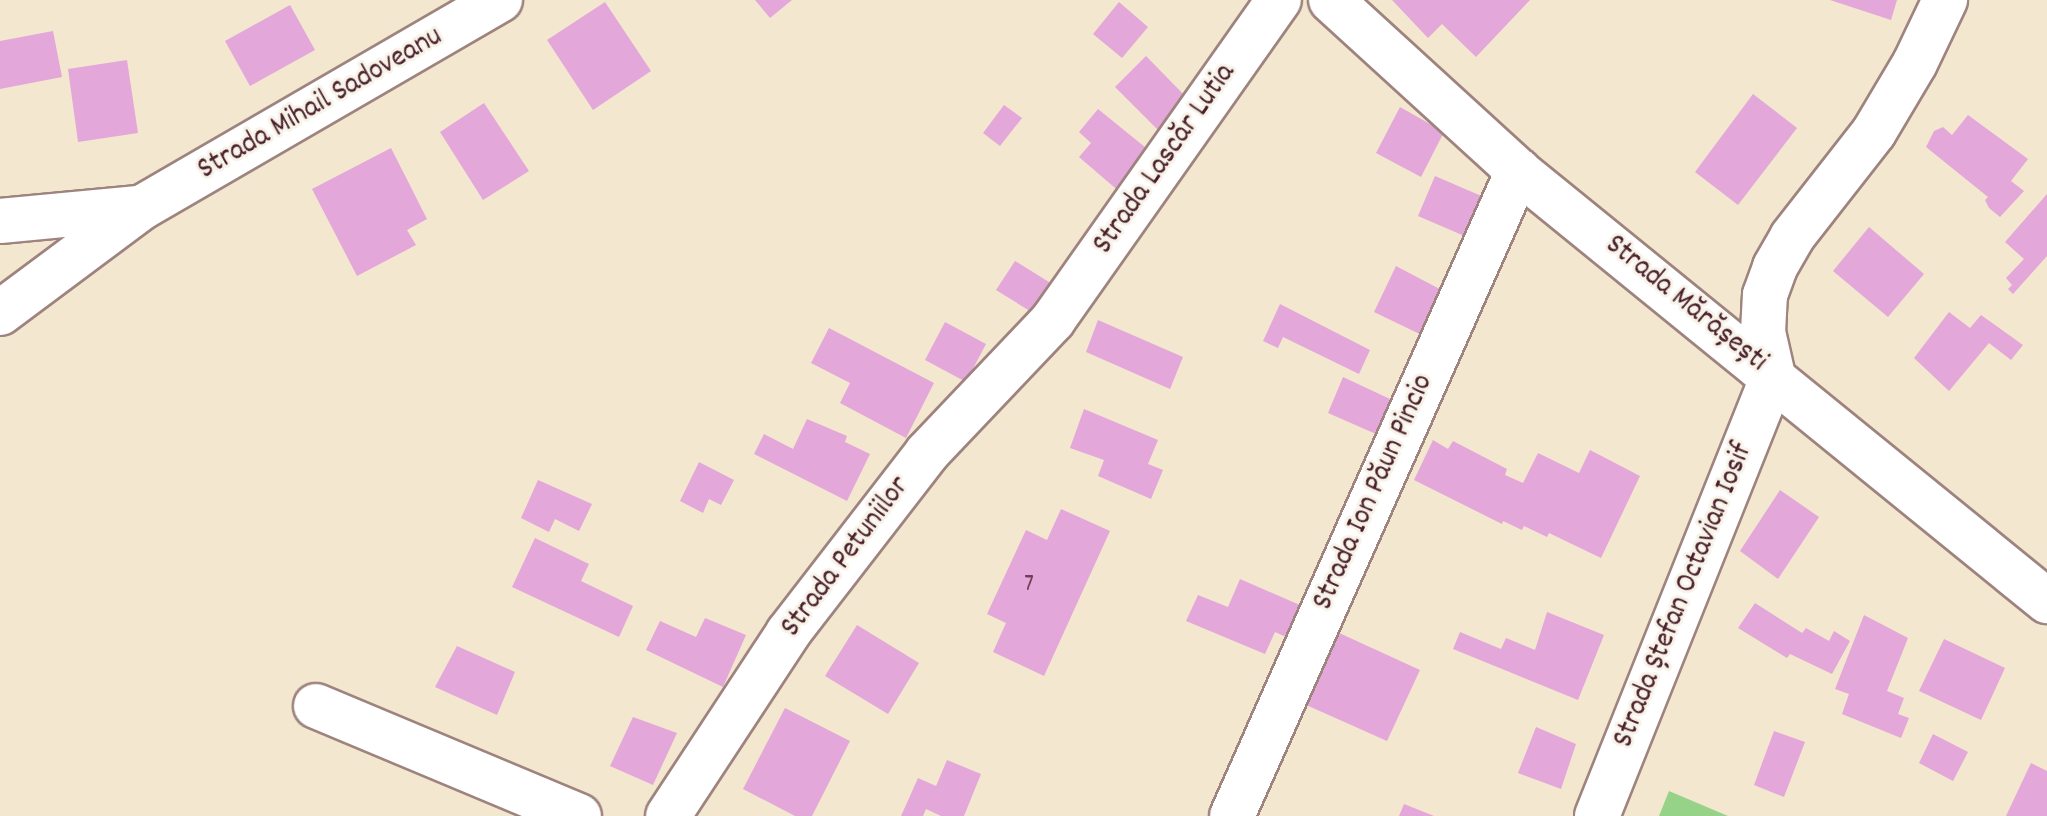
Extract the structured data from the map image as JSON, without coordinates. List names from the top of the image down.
{
  "streets": {
    "street": [
      "Strada Mihail Sadoveanu",
      "Strada Lascăr Lutia",
      "Strada Mărășești",
      "Strada Ion Păun Pincio",
      "Strada Petuniilor",
      "Strada Ștefan Octavian Iosif"
    ]
  },
  "crossings": [
    ["Strada Lascăr Lutia", "Strada Petuniilor"],
    ["Strada Mărășești", "Strada Ion Păun Pincio"],
    ["Strada Mărășești", "Strada Ștefan Octavian Iosif"]
  ],
  "house_numbers": ["7"]
}
